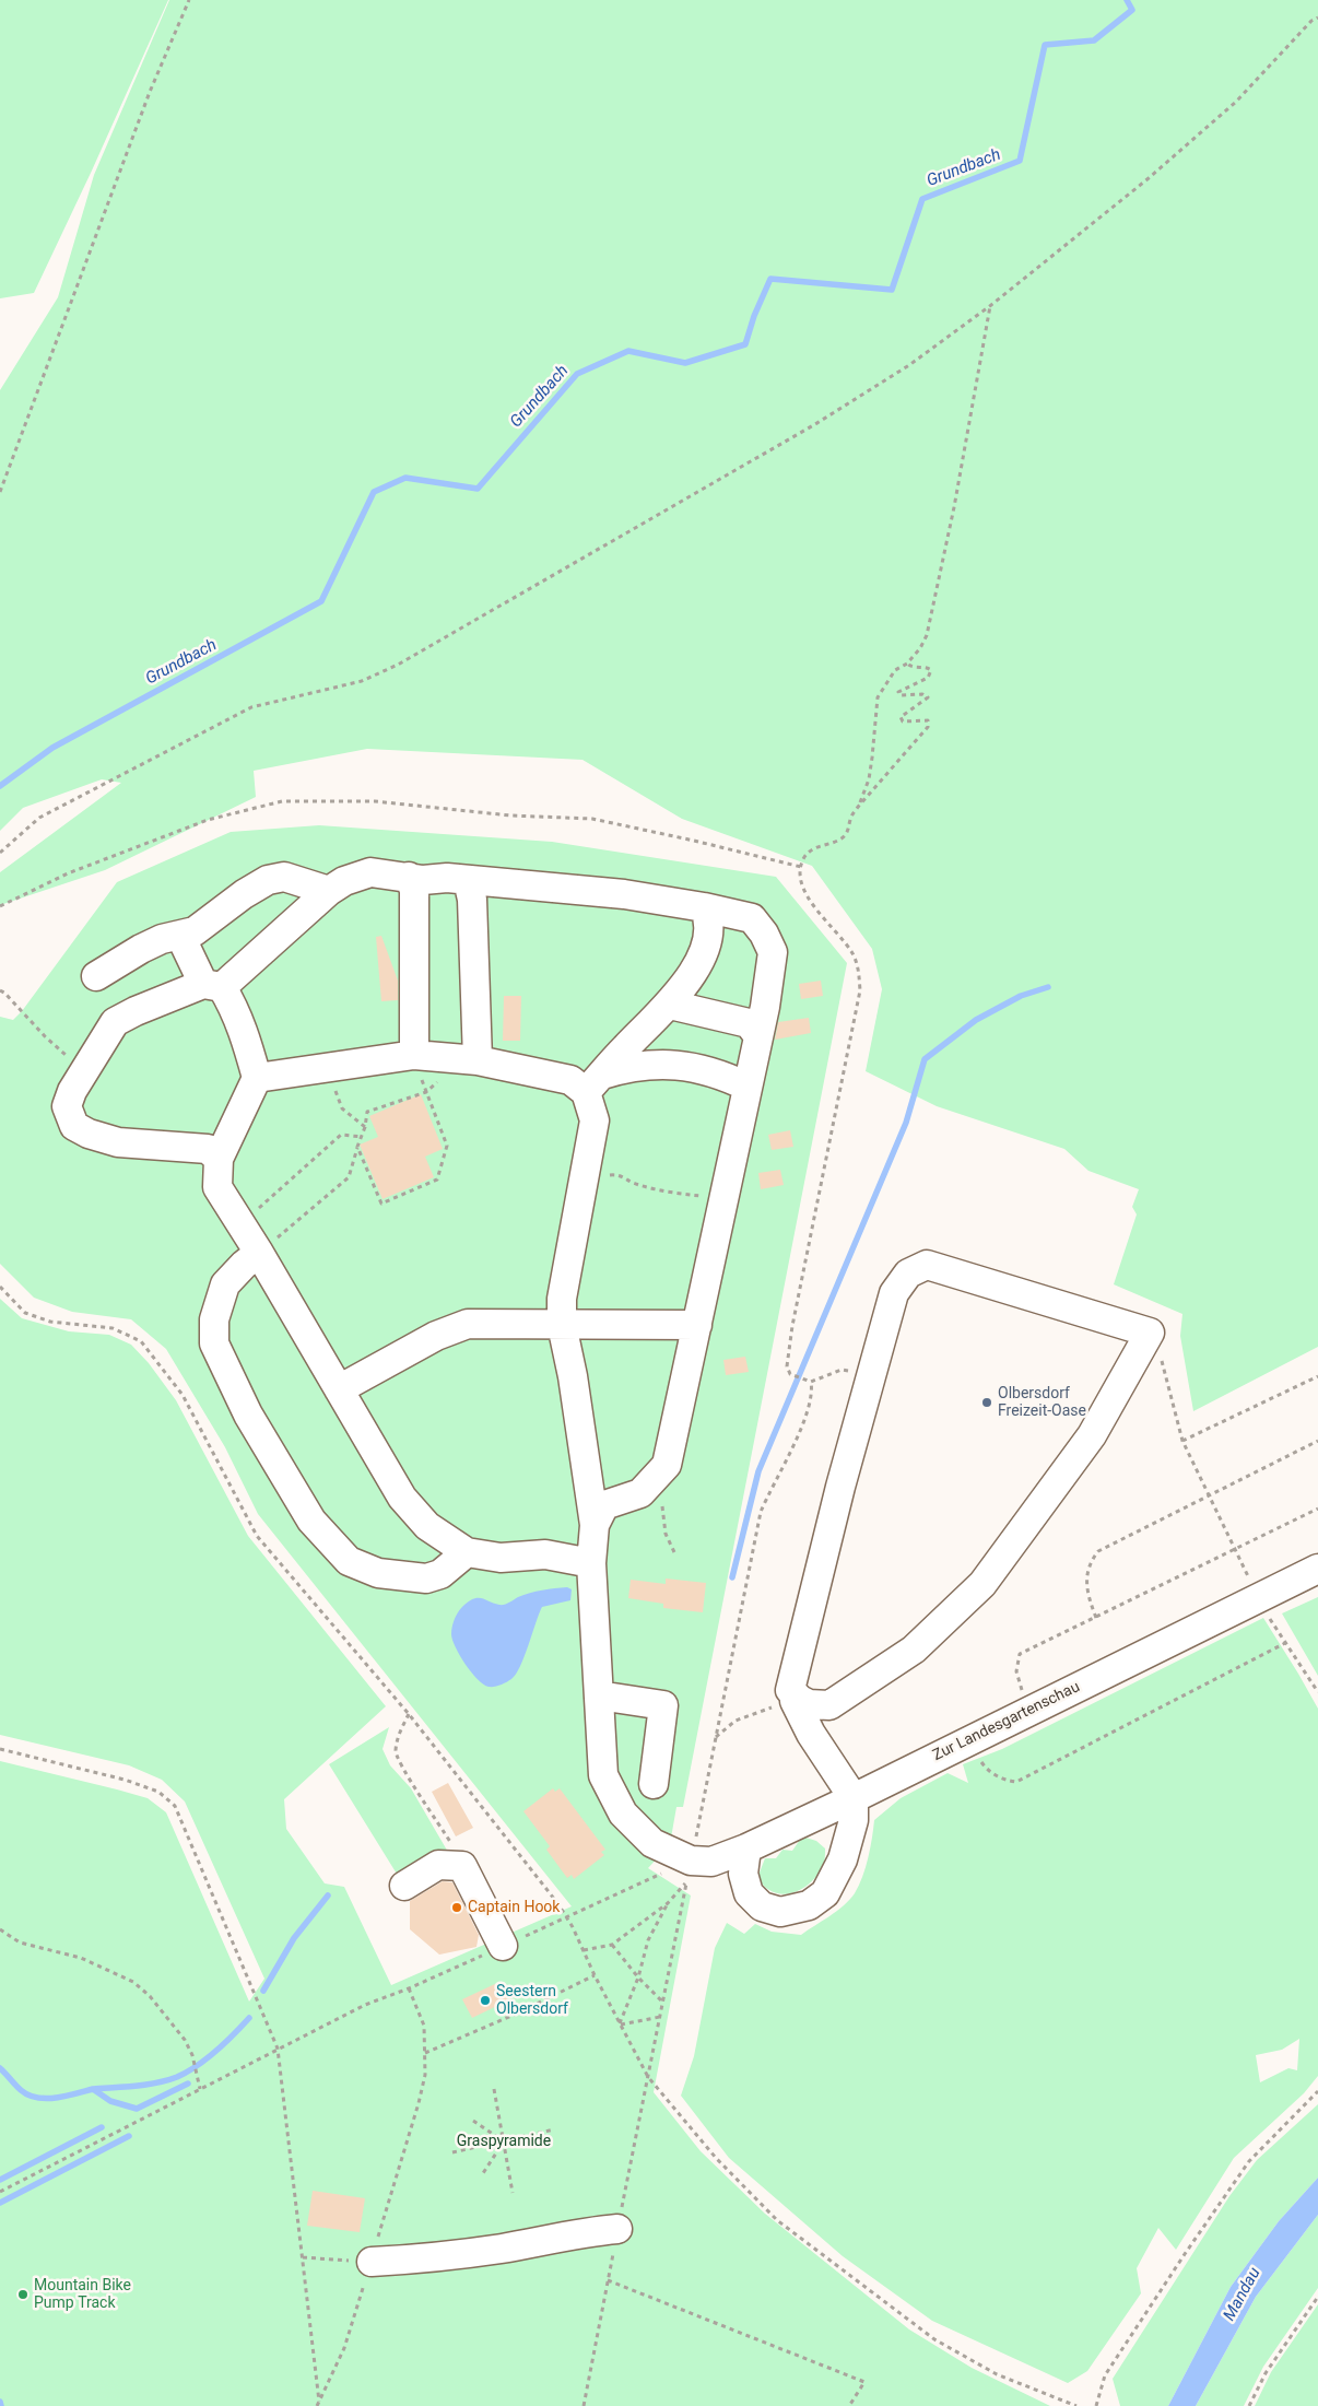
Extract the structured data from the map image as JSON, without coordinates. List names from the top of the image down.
{
  "streets": {
    "street": ["Zur Landesgartenschau"]
  },
  "water": ["Grundbach", "Mandau"],
  "parks": ["Graspyramide"],
  "places": [
    "Olbersdorf Freizeit-Oase",
    "Captain Hook",
    "Seestern Olbersdorf",
    "Mountain Bike Pump Track"
  ]
}
